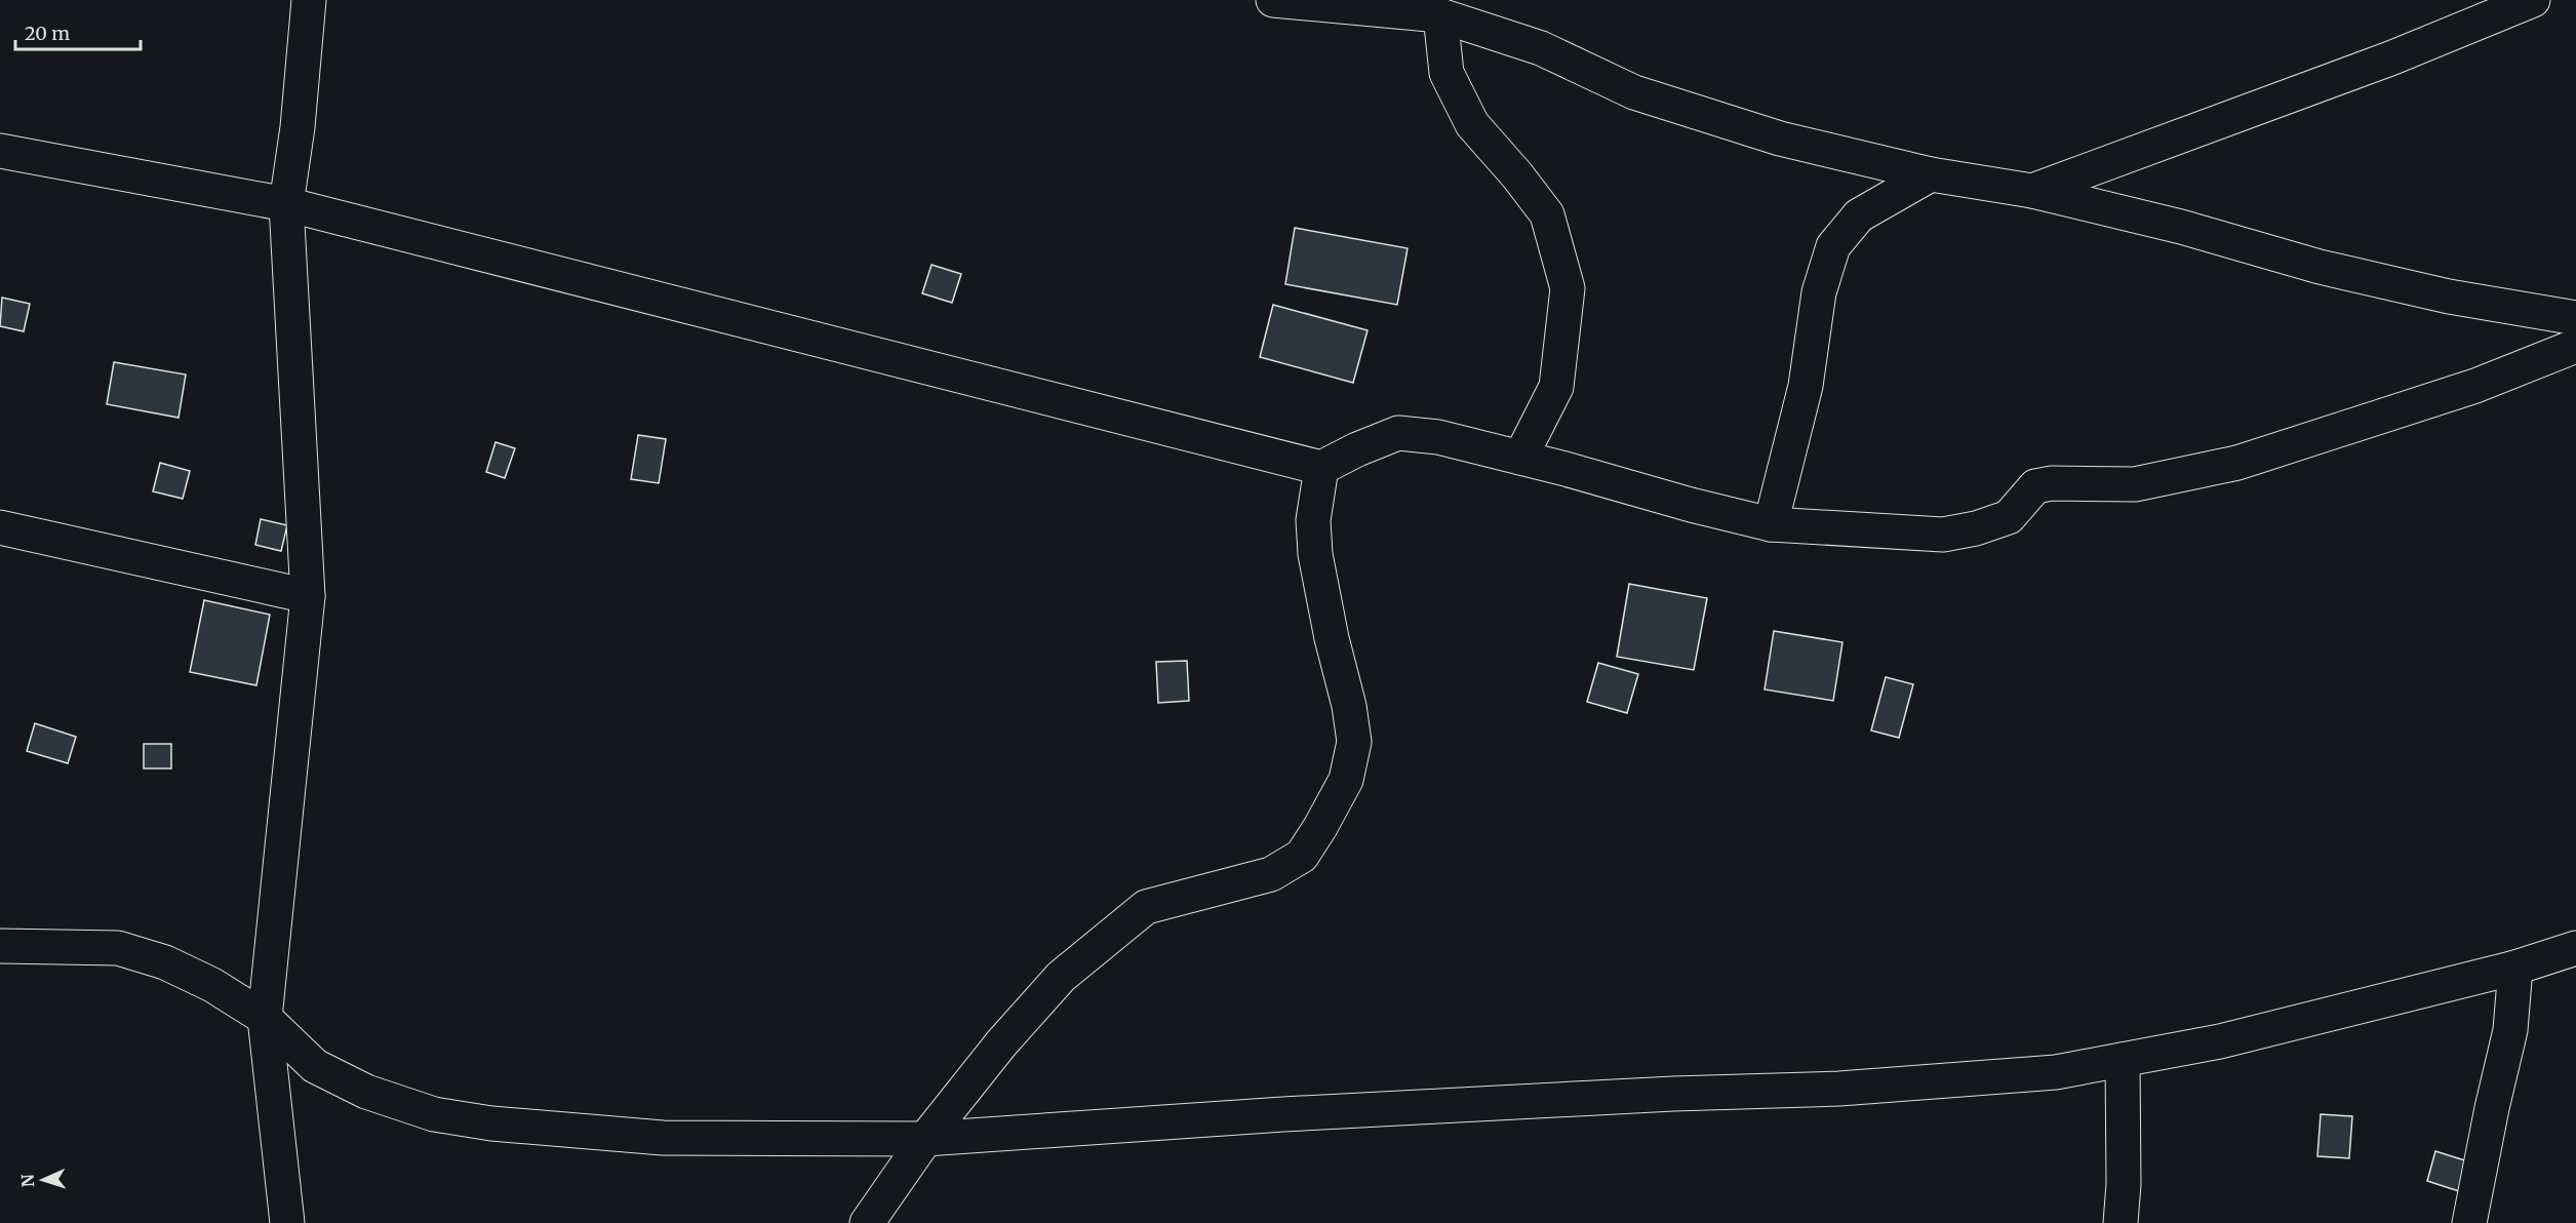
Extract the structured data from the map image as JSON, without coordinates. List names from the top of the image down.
{
  "scale_bar": "20 m",
  "north": "left"
}
